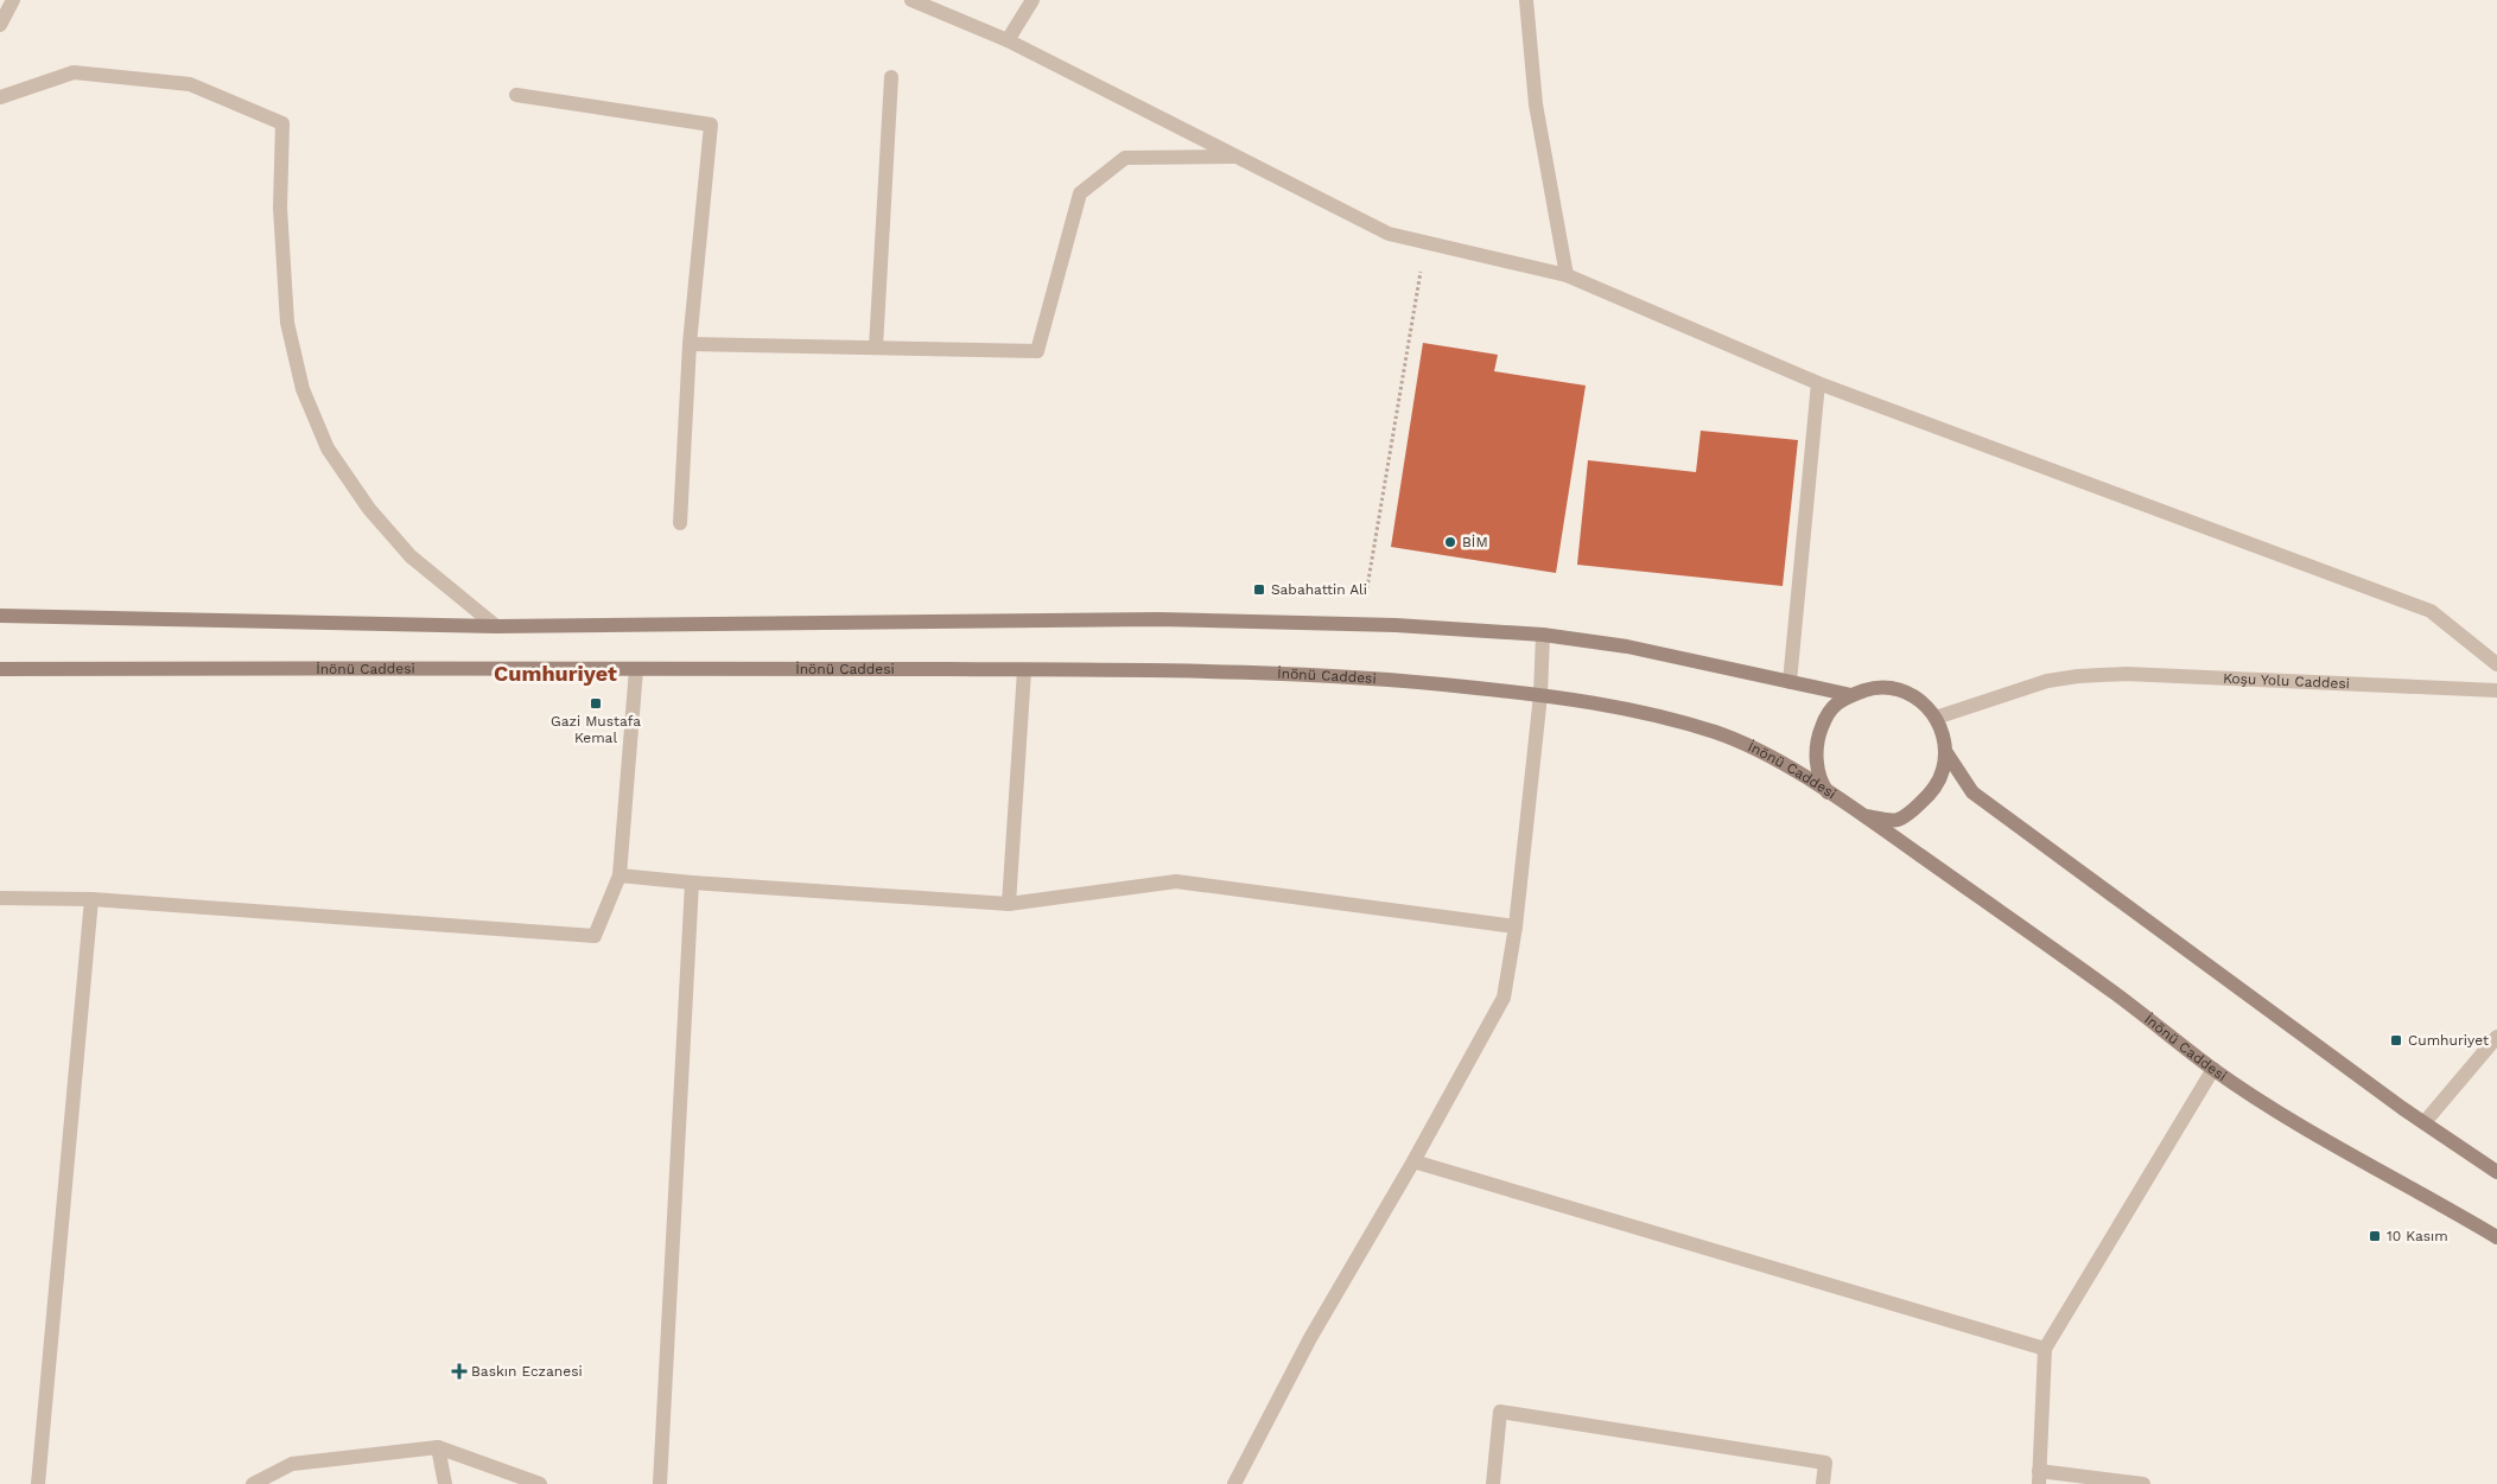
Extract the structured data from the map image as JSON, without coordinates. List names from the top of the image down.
{
  "streets": {
    "main road": ["İnönü Caddesi"],
    "street": ["Koşu Yolu Caddesi"]
  },
  "crossings": [
    ["İnönü Caddesi", "Koşu Yolu Caddesi"]
  ],
  "districts": ["Cumhuriyet"],
  "places": {
    "other": ["BİM"],
    "transit": [
      "Sabahattin Ali",
      "Gazi Mustafa Kemal",
      "Cumhuriyet",
      "10 Kasım"
    ],
    "health": ["Baskın Eczanesi"]
  }
}
